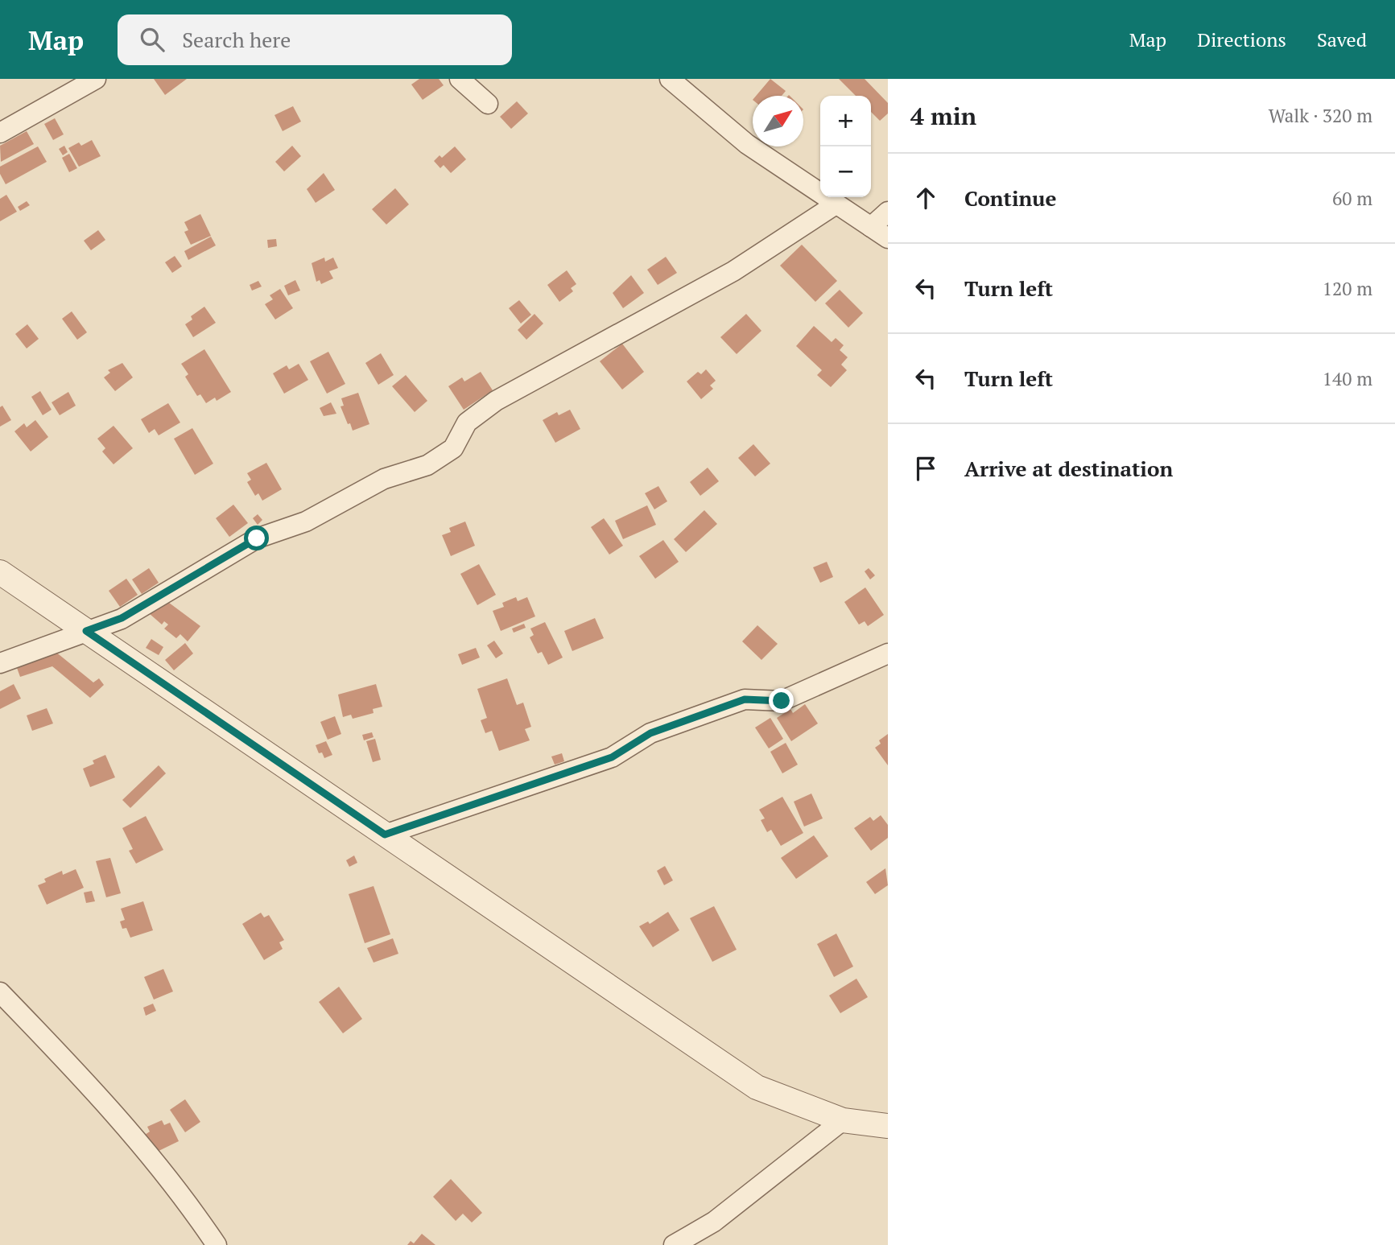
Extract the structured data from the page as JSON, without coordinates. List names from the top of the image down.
{
  "north": "top right",
  "page": {
    "header": "Map",
    "search": "Search here",
    "nav": ["Map", "Directions", "Saved"],
    "heading": ["4 min", "Walk · 320 m"],
    "map_buttons": ["+", "−"],
    "list": [
      ["Continue", "60 m"],
      ["Turn left", "120 m"],
      ["Turn left", "140 m"],
      "Arrive at destination"
    ]
  }
}
